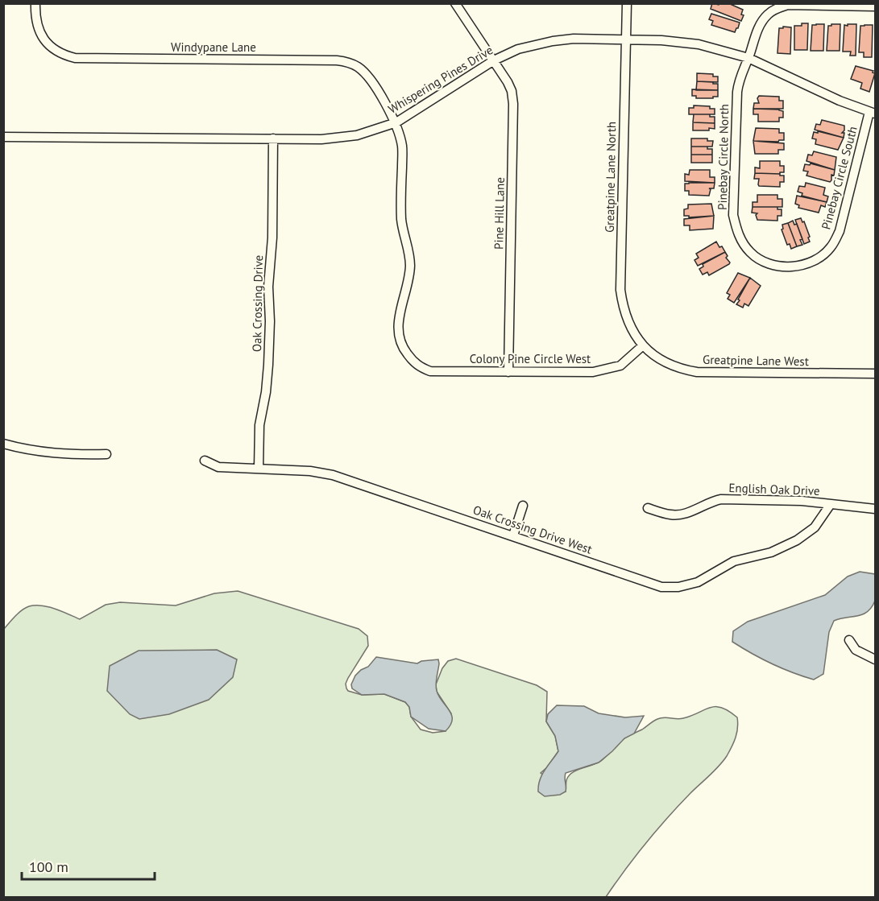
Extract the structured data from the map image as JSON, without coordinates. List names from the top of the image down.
{
  "streets": {
    "street": [
      "Windypane Lane",
      "Whispering Pines Drive",
      "Pinebay Circle North",
      "Greatpine Lane North",
      "Pinebay Circle South",
      "Pine Hill Lane",
      "Oak Crossing Drive",
      "Colony Pine Circle West",
      "Greatpine Lane West",
      "English Oak Drive",
      "Oak Crossing Drive West"
    ]
  },
  "crossings": [
    ["Windypane Lane", "Whispering Pines Drive"],
    ["Windypane Lane", "Colony Pine Circle West"],
    ["Whispering Pines Drive", "Pinebay Circle North"],
    ["Whispering Pines Drive", "Greatpine Lane North"],
    ["Whispering Pines Drive", "Pinebay Circle South"],
    ["Whispering Pines Drive", "Pine Hill Lane"],
    ["Whispering Pines Drive", "Oak Crossing Drive"],
    ["Pinebay Circle North", "Pinebay Circle South"],
    ["Greatpine Lane North", "Colony Pine Circle West"],
    ["Greatpine Lane North", "Greatpine Lane West"],
    ["Pine Hill Lane", "Colony Pine Circle West"],
    ["Oak Crossing Drive", "Oak Crossing Drive West"],
    ["Colony Pine Circle West", "Greatpine Lane West"],
    ["English Oak Drive", "Oak Crossing Drive West"]
  ],
  "scale_bar": "100 m"
}
